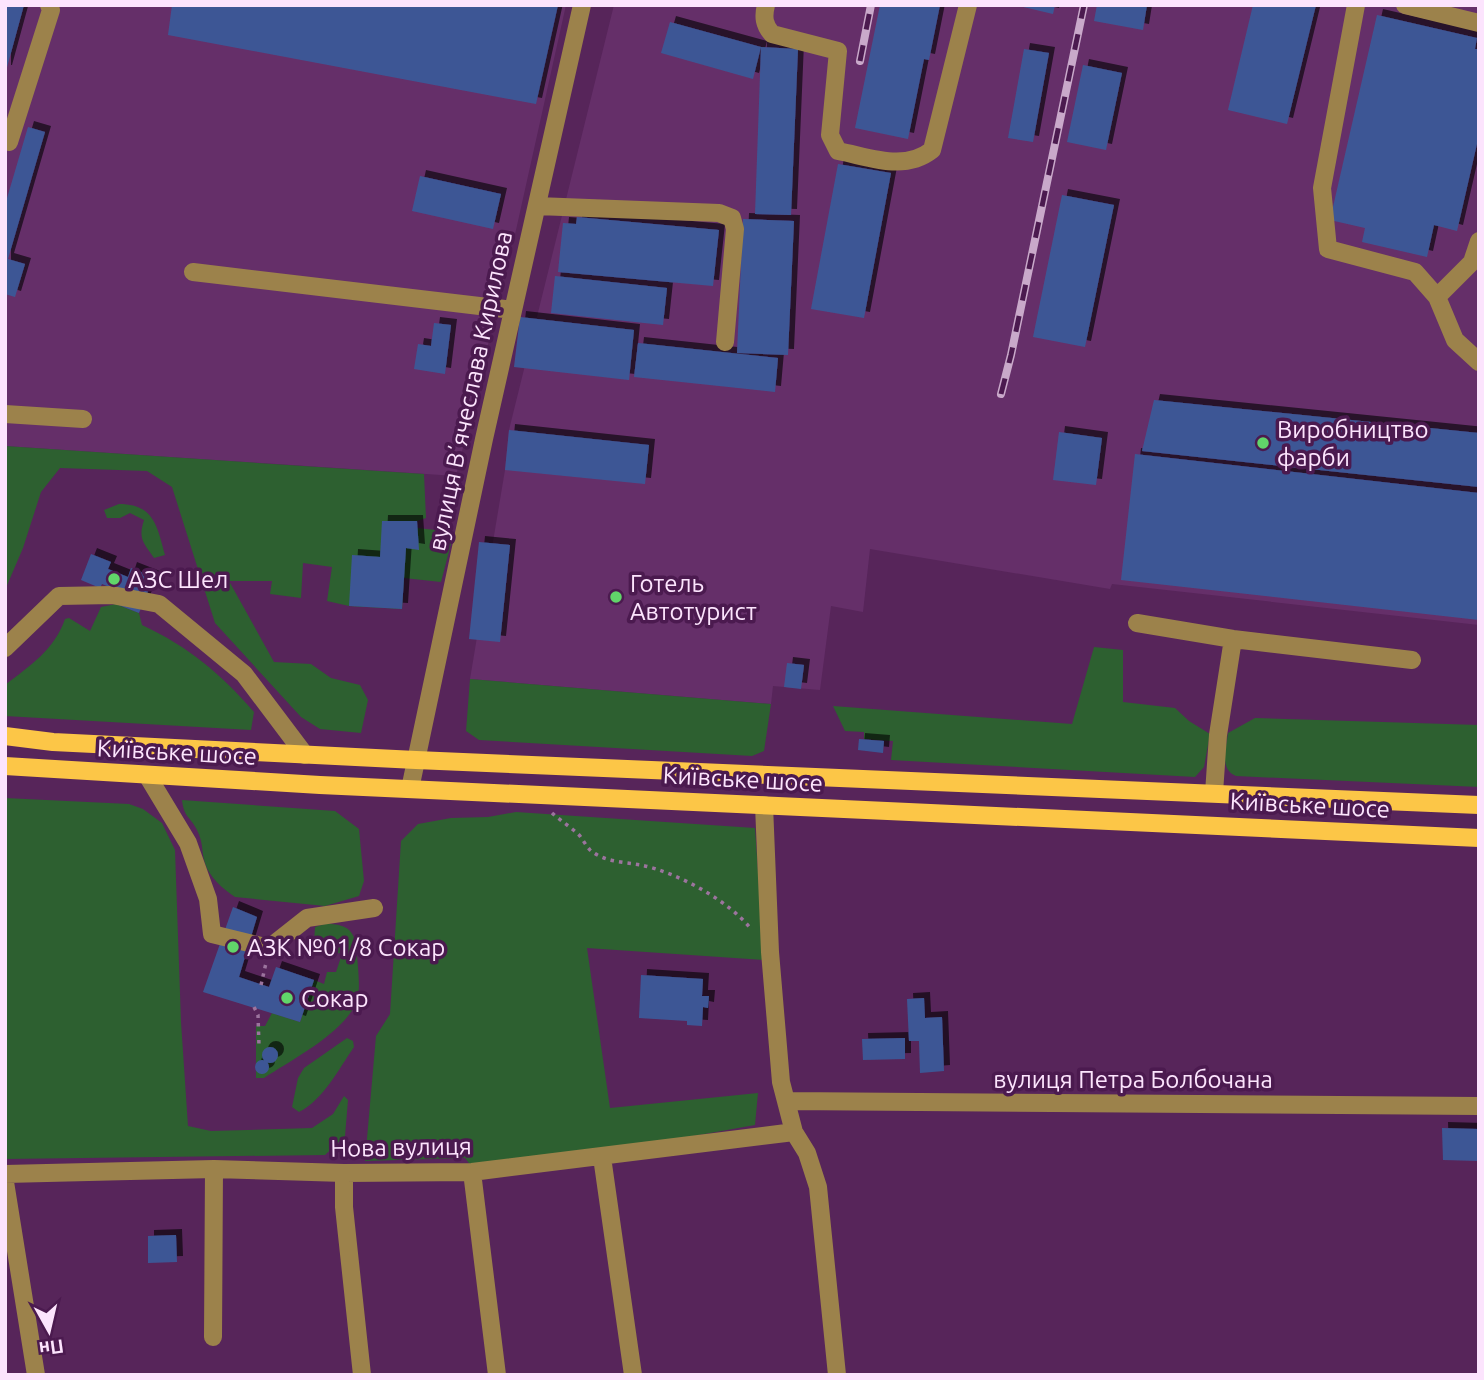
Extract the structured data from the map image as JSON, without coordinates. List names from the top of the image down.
{
  "streets": {
    "main road": ["Київське шосе"],
    "street": ["вулиця Вʼячеслава Кирилова", "вулиця Петра Болбочана", "Нова вулиця"]
  },
  "crossings": [
    ["вулиця Вʼячеслава Кирилова", "Київське шосе"]
  ],
  "places": [
    "Виробництво фарби",
    "АЗС Шел",
    "Готель Автотурист",
    "АЗК №01/8 Сокар",
    "Сокар"
  ],
  "north": "bottom"
}
